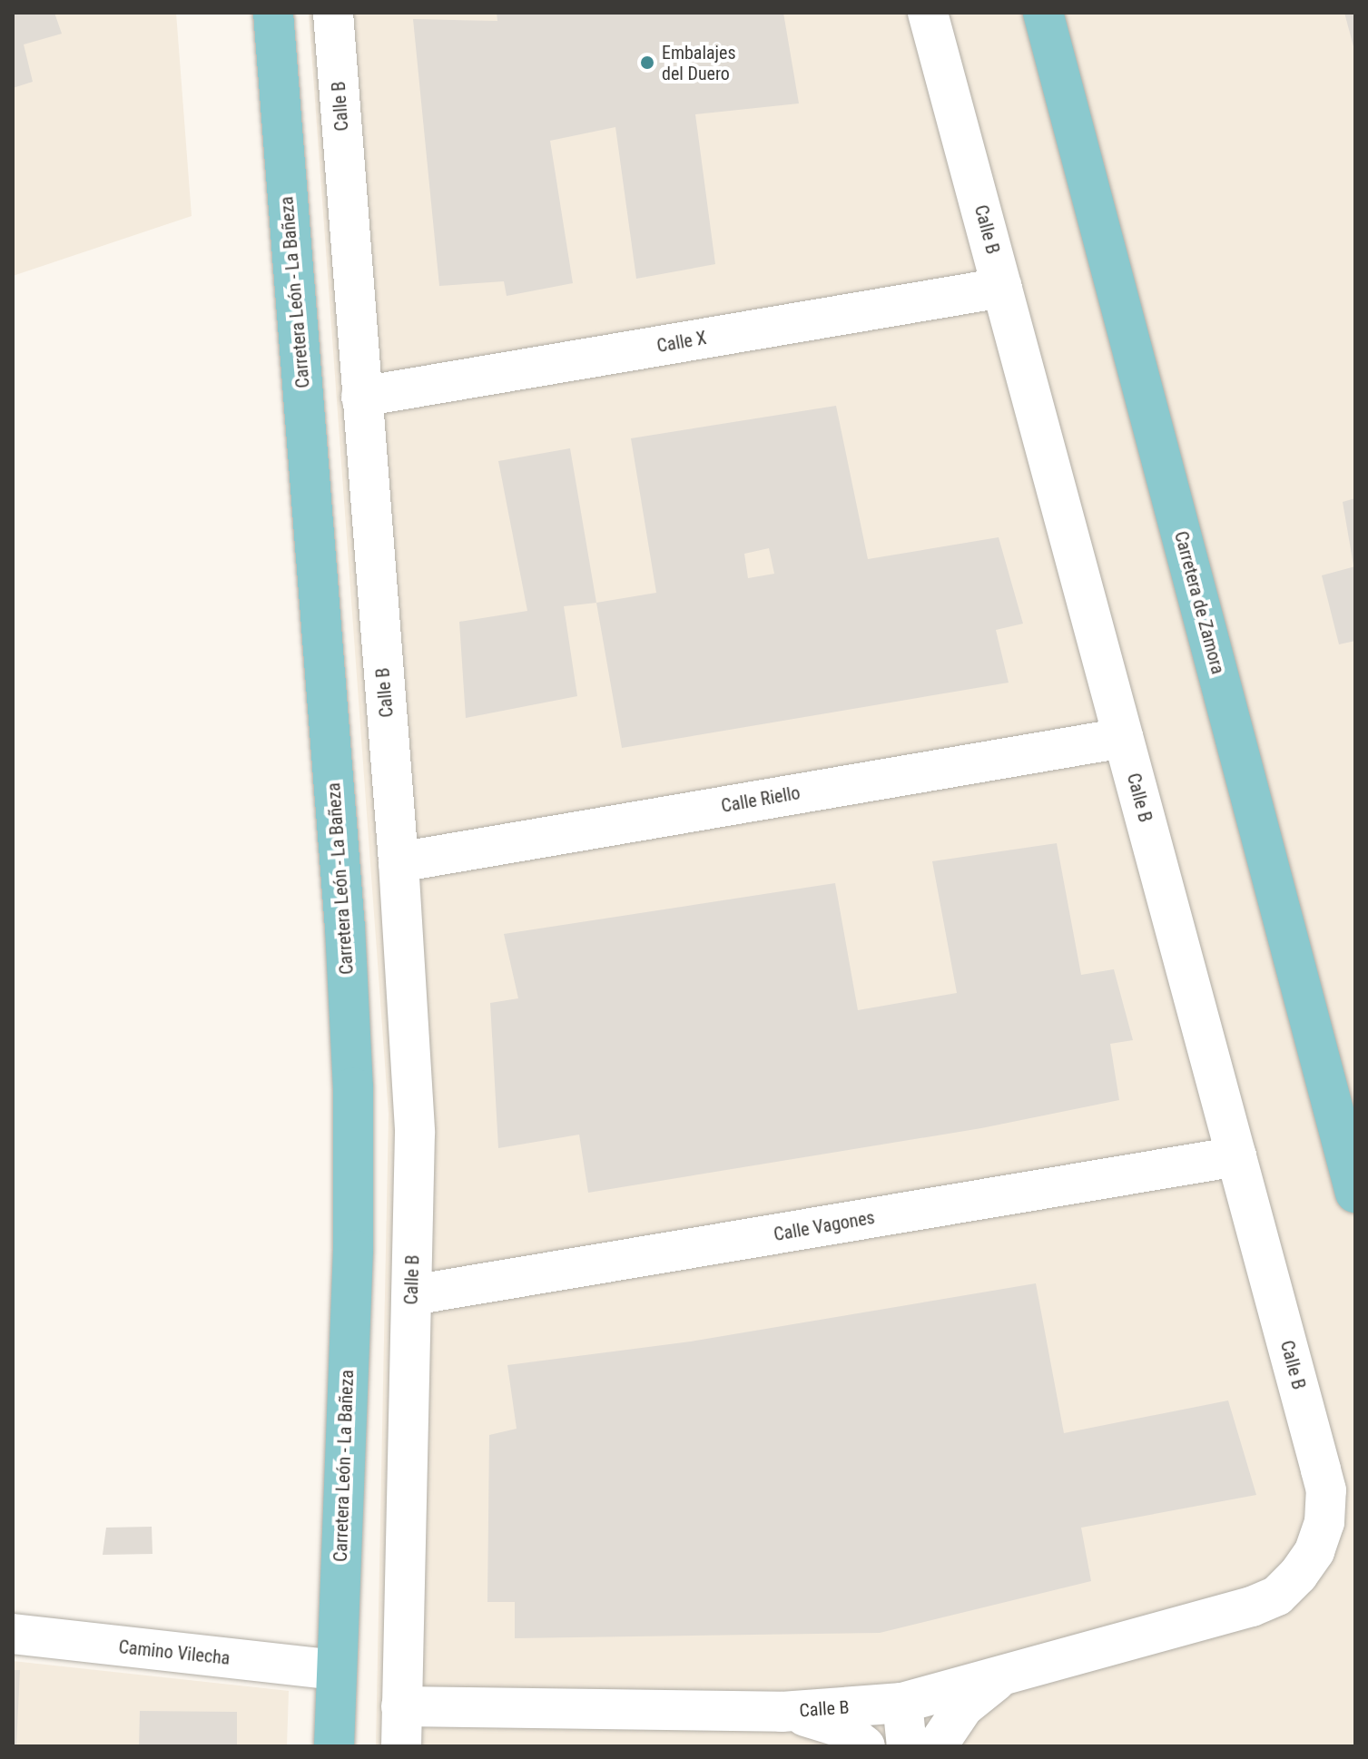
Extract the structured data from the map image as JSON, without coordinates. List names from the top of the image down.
{
  "streets": {
    "main road": ["Carretera León - La Bañeza", "Carretera de Zamora"],
    "street": [
      "Calle B",
      "Calle X",
      "Calle Riello",
      "Calle Vagones",
      "Camino Vilecha"
    ]
  },
  "crossings": [
    ["Calle B", "Calle X"],
    ["Calle B", "Calle Riello"],
    ["Calle B", "Calle Vagones"],
    ["Carretera León - La Bañeza", "Camino Vilecha"]
  ],
  "places": ["Embalajes del Duero"]
}
